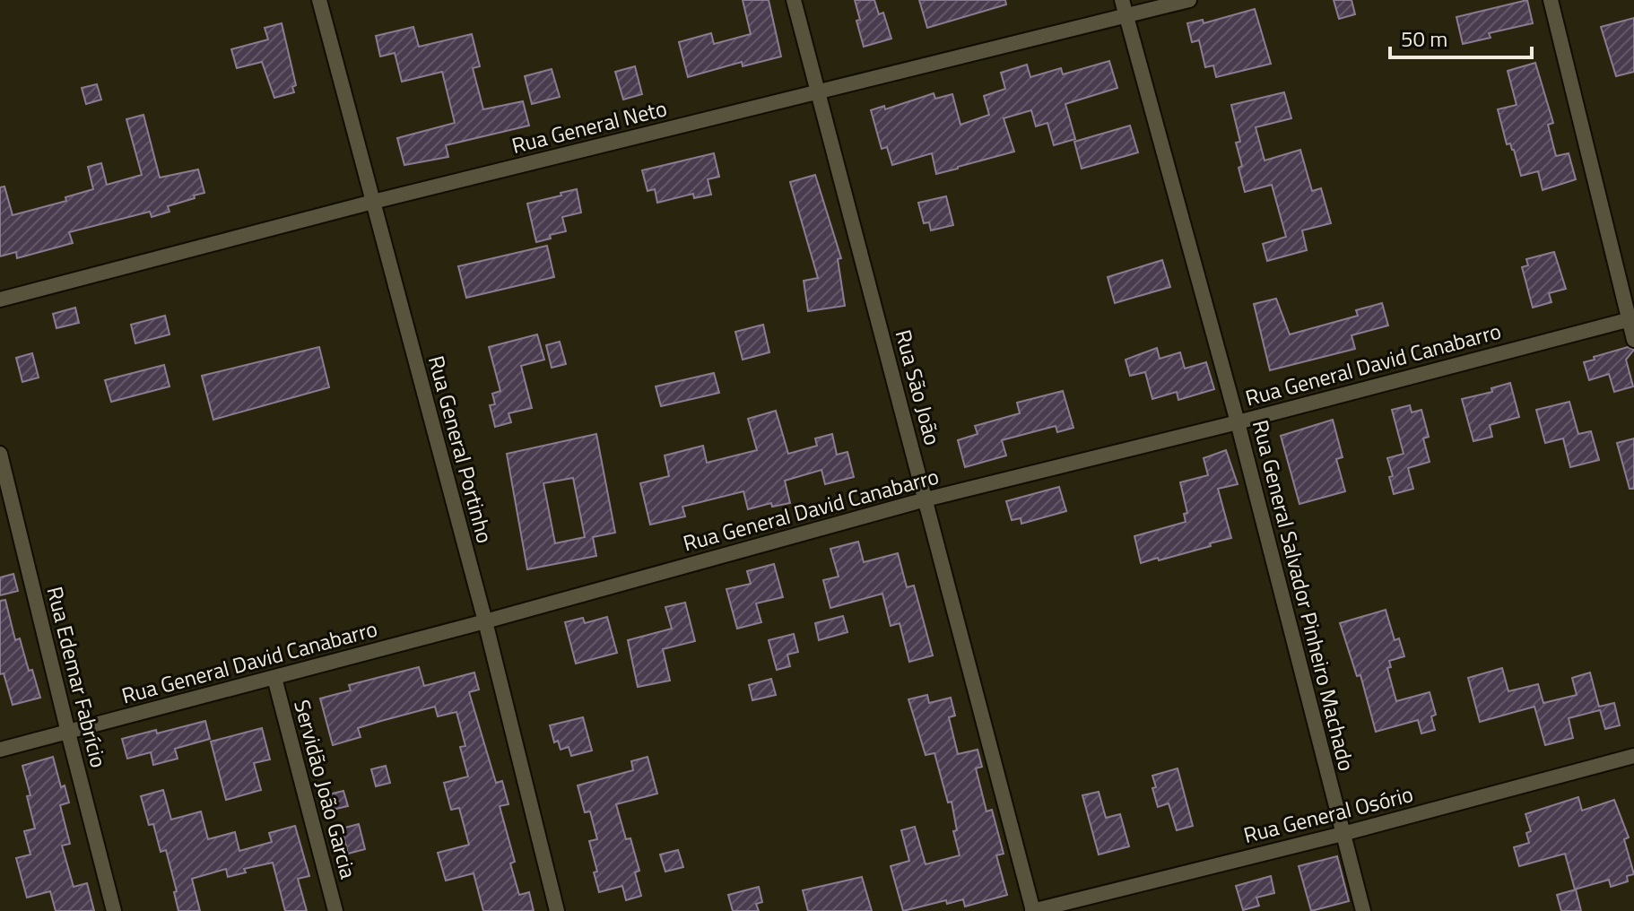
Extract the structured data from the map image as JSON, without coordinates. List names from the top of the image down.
{
  "streets": {
    "street": [
      "Rua General Neto",
      "Rua General David Canabarro",
      "Rua São João",
      "Rua General Portinho",
      "Rua General Salvador Pinheiro Machado",
      "Rua Edemar Fabrício",
      "Servidão João Garcia",
      "Rua General Osório"
    ]
  },
  "crossings": [
    ["Rua General Neto", "Rua São João"],
    ["Rua General Neto", "Rua General Portinho"],
    ["Rua General Neto", "Rua General Salvador Pinheiro Machado"],
    ["Rua General David Canabarro", "Rua São João"],
    ["Rua General David Canabarro", "Rua General Portinho"],
    ["Rua General David Canabarro", "Rua General Salvador Pinheiro Machado"],
    ["Rua General David Canabarro", "Rua Edemar Fabrício"],
    ["Rua General David Canabarro", "Servidão João Garcia"],
    ["Rua São João", "Rua General Osório"],
    ["Rua General Salvador Pinheiro Machado", "Rua General Osório"]
  ],
  "scale_bar": "50 m"
}
